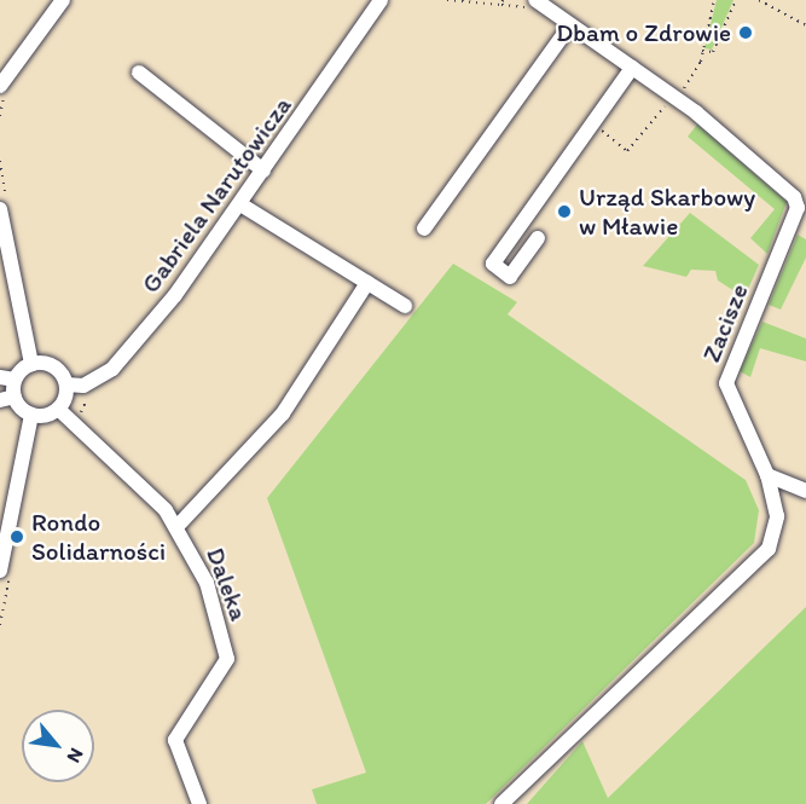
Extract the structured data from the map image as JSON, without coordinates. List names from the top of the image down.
{
  "streets": {
    "street": ["Gabriela Narutowicza", "Zacisze", "Daleka"]
  },
  "crossings": [
    ["Gabriela Narutowicza", "Daleka"]
  ],
  "places": ["Dbam o Zdrowie", "Urząd Skarbowy w Mławie", "Rondo Solidarności"],
  "north": "bottom right"
}
